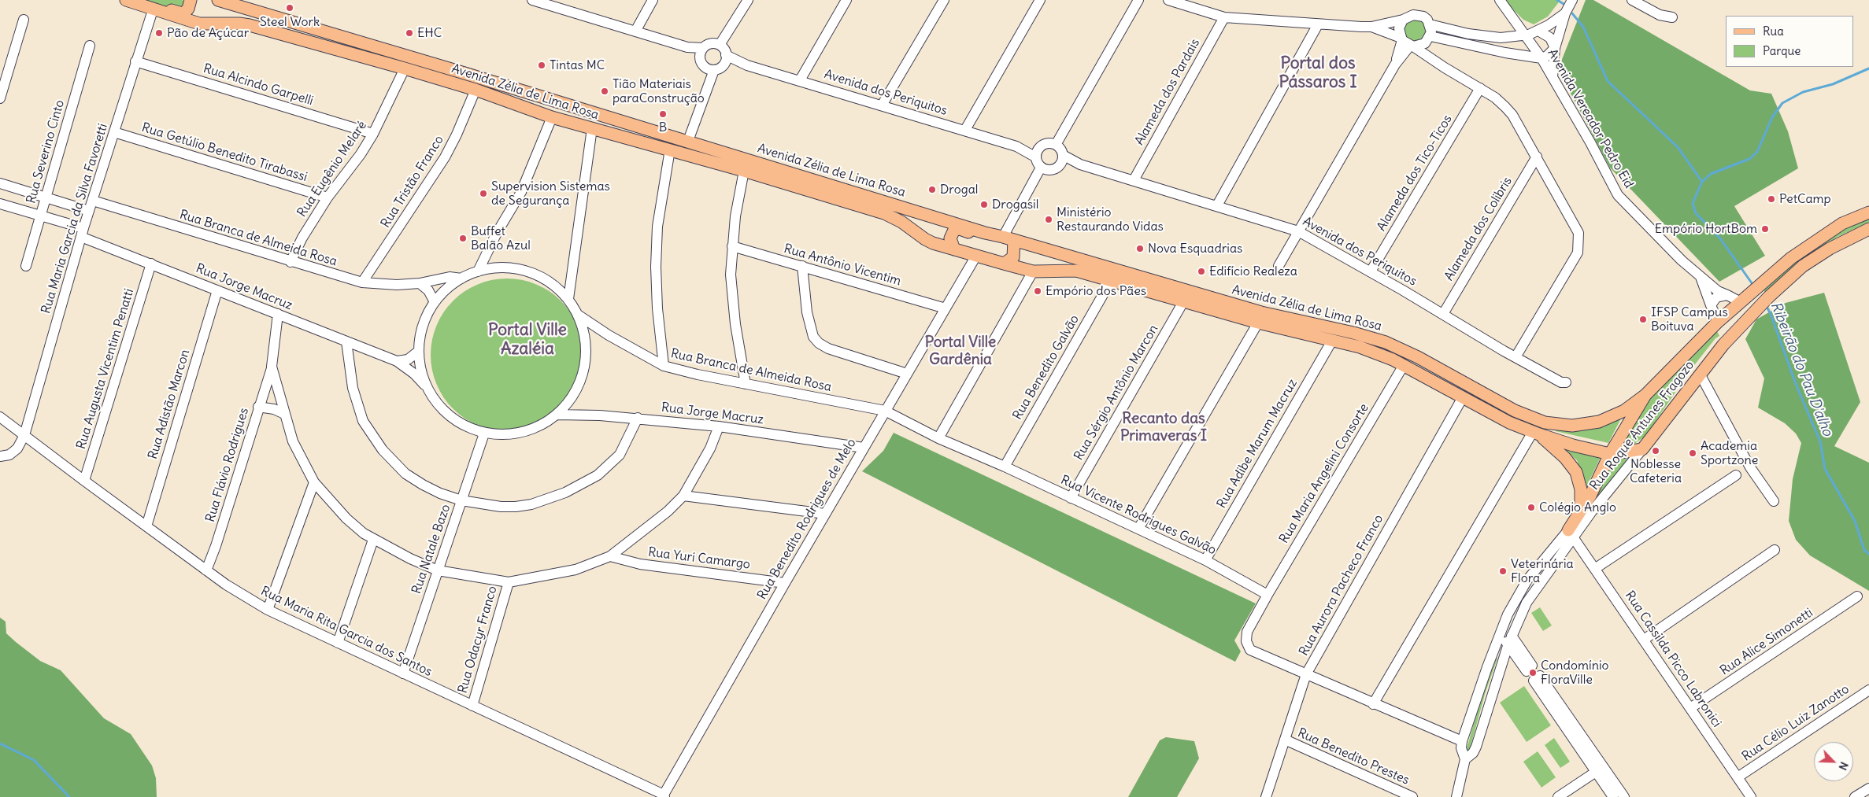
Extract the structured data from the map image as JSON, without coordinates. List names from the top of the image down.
{
  "streets": {
    "main road": ["Avenida Zélia de Lima Rosa", "Rua Roque Antunes Fragozo"],
    "street": [
      "Rua Alcindo Garpelli",
      "Alameda dos Pardais",
      "Avenida dos Periquitos",
      "Avenida Vereador Pedro Eid",
      "Rua Severino Cinto",
      "Rua Getúlio Benedito Tirabassi",
      "Rua Eugênio Melaré",
      "Alameda dos Tico-Ticos",
      "Rua Tristão Franco",
      "Rua Maria Garcia da Silva Favoretti",
      "Alameda dos Colibris",
      "Rua Branca de Almeida Rosa",
      "Rua Antônio Vicentim",
      "Rua Jorge Macruz",
      "Rua Benedito Galvão",
      "Rua Augusta Vicentim Penatti",
      "Rua Sérgio Antônio Marcon",
      "Rua Adistão Marcon",
      "Rua Adibe Marum Macruz",
      "Rua Flávio Rodrigues",
      "Rua Maria Angelini Consorte",
      "Rua Vicente Rodrigues Galvão",
      "Rua Benedito Rodrigues de Melo",
      "Rua Natale Bazo",
      "Rua Yuri Camargo",
      "Rua Aurora Pacheco Franco",
      "Rua Maria Rita Garcia dos Santos",
      "Rua Odacyr Franco",
      "Rua Alice Simonetti",
      "Rua Cassilda Picco Labronici",
      "Rua Célio Luiz Zanotto",
      "Rua Benedito Prestes"
    ]
  },
  "crossings": [
    ["Rua Alcindo Garpelli", "Rua Eugênio Melaré"],
    ["Rua Alcindo Garpelli", "Rua Maria Garcia da Silva Favoretti"],
    ["Avenida Zélia de Lima Rosa", "Rua Eugênio Melaré"],
    ["Avenida Zélia de Lima Rosa", "Rua Tristão Franco"],
    ["Avenida Zélia de Lima Rosa", "Rua Maria Garcia da Silva Favoretti"],
    ["Avenida Zélia de Lima Rosa", "Rua Benedito Galvão"],
    ["Avenida Zélia de Lima Rosa", "Rua Sérgio Antônio Marcon"],
    ["Avenida Zélia de Lima Rosa", "Rua Roque Antunes Fragozo"],
    ["Avenida Zélia de Lima Rosa", "Rua Adibe Marum Macruz"],
    ["Avenida Zélia de Lima Rosa", "Rua Maria Angelini Consorte"],
    ["Avenida Zélia de Lima Rosa", "Rua Benedito Rodrigues de Melo"],
    ["Avenida Zélia de Lima Rosa", "Rua Aurora Pacheco Franco"],
    ["Alameda dos Pardais", "Avenida dos Periquitos"],
    ["Avenida dos Periquitos", "Alameda dos Tico-Ticos"],
    ["Avenida dos Periquitos", "Alameda dos Colibris"],
    ["Avenida Vereador Pedro Eid", "Rua Roque Antunes Fragozo"],
    ["Rua Severino Cinto", "Rua Jorge Macruz"],
    ["Rua Getúlio Benedito Tirabassi", "Rua Eugênio Melaré"],
    ["Rua Getúlio Benedito Tirabassi", "Rua Maria Garcia da Silva Favoretti"],
    ["Rua Eugênio Melaré", "Rua Branca de Almeida Rosa"],
    ["Rua Tristão Franco", "Rua Branca de Almeida Rosa"],
    ["Rua Maria Garcia da Silva Favoretti", "Rua Branca de Almeida Rosa"],
    ["Rua Maria Garcia da Silva Favoretti", "Rua Jorge Macruz"],
    ["Rua Maria Garcia da Silva Favoretti", "Rua Maria Rita Garcia dos Santos"],
    ["Rua Branca de Almeida Rosa", "Rua Jorge Macruz"],
    ["Rua Branca de Almeida Rosa", "Rua Vicente Rodrigues Galvão"],
    ["Rua Branca de Almeida Rosa", "Rua Benedito Rodrigues de Melo"],
    ["Rua Antônio Vicentim", "Rua Benedito Rodrigues de Melo"],
    ["Rua Jorge Macruz", "Rua Augusta Vicentim Penatti"],
    ["Rua Jorge Macruz", "Rua Adistão Marcon"],
    ["Rua Jorge Macruz", "Rua Benedito Rodrigues de Melo"],
    ["Rua Jorge Macruz", "Rua Natale Bazo"],
    ["Rua Benedito Galvão", "Rua Vicente Rodrigues Galvão"],
    ["Rua Augusta Vicentim Penatti", "Rua Maria Rita Garcia dos Santos"],
    ["Rua Sérgio Antônio Marcon", "Rua Vicente Rodrigues Galvão"],
    ["Rua Adistão Marcon", "Rua Maria Rita Garcia dos Santos"],
    ["Rua Roque Antunes Fragozo", "Rua Cassilda Picco Labronici"],
    ["Rua Adibe Marum Macruz", "Rua Vicente Rodrigues Galvão"],
    ["Rua Flávio Rodrigues", "Rua Maria Rita Garcia dos Santos"],
    ["Rua Maria Angelini Consorte", "Rua Vicente Rodrigues Galvão"],
    ["Rua Vicente Rodrigues Galvão", "Rua Benedito Rodrigues de Melo"],
    ["Rua Benedito Rodrigues de Melo", "Rua Yuri Camargo"],
    ["Rua Benedito Rodrigues de Melo", "Rua Maria Rita Garcia dos Santos"],
    ["Rua Natale Bazo", "Rua Maria Rita Garcia dos Santos"],
    ["Rua Aurora Pacheco Franco", "Rua Benedito Prestes"],
    ["Rua Maria Rita Garcia dos Santos", "Rua Odacyr Franco"],
    ["Rua Alice Simonetti", "Rua Cassilda Picco Labronici"],
    ["Rua Cassilda Picco Labronici", "Rua Célio Luiz Zanotto"]
  ],
  "districts": [
    "Portal dos Pássaros I",
    "Portal Ville Azaléia",
    "Portal Ville Gardênia",
    "Recanto das Primaveras I"
  ],
  "water": ["Ribeirão do Pau D'alho"],
  "places": [
    "Steel Work",
    "Pão de Açúcar",
    "EHC",
    "Tintas MC",
    "Tião Materiais paraConstrução",
    "B",
    "Drogal",
    "Supervision Sistemas de Segurança",
    "PetCamp",
    "Drogasil",
    "Ministério Restaurando Vidas",
    "Empório HortBom",
    "Buffet Balão Azul",
    "Nova Esquadrias",
    "Edifício Realeza",
    "Empório dos Pães",
    "IFSP Campus Boituva",
    "Noblesse Cafeteria",
    "Academia Sportzone",
    "Colégio Anglo",
    "Veterinária Flora",
    "Condomínio FloraVille"
  ],
  "legend": ["Rua", "Parque"],
  "north": "bottom right"
}
